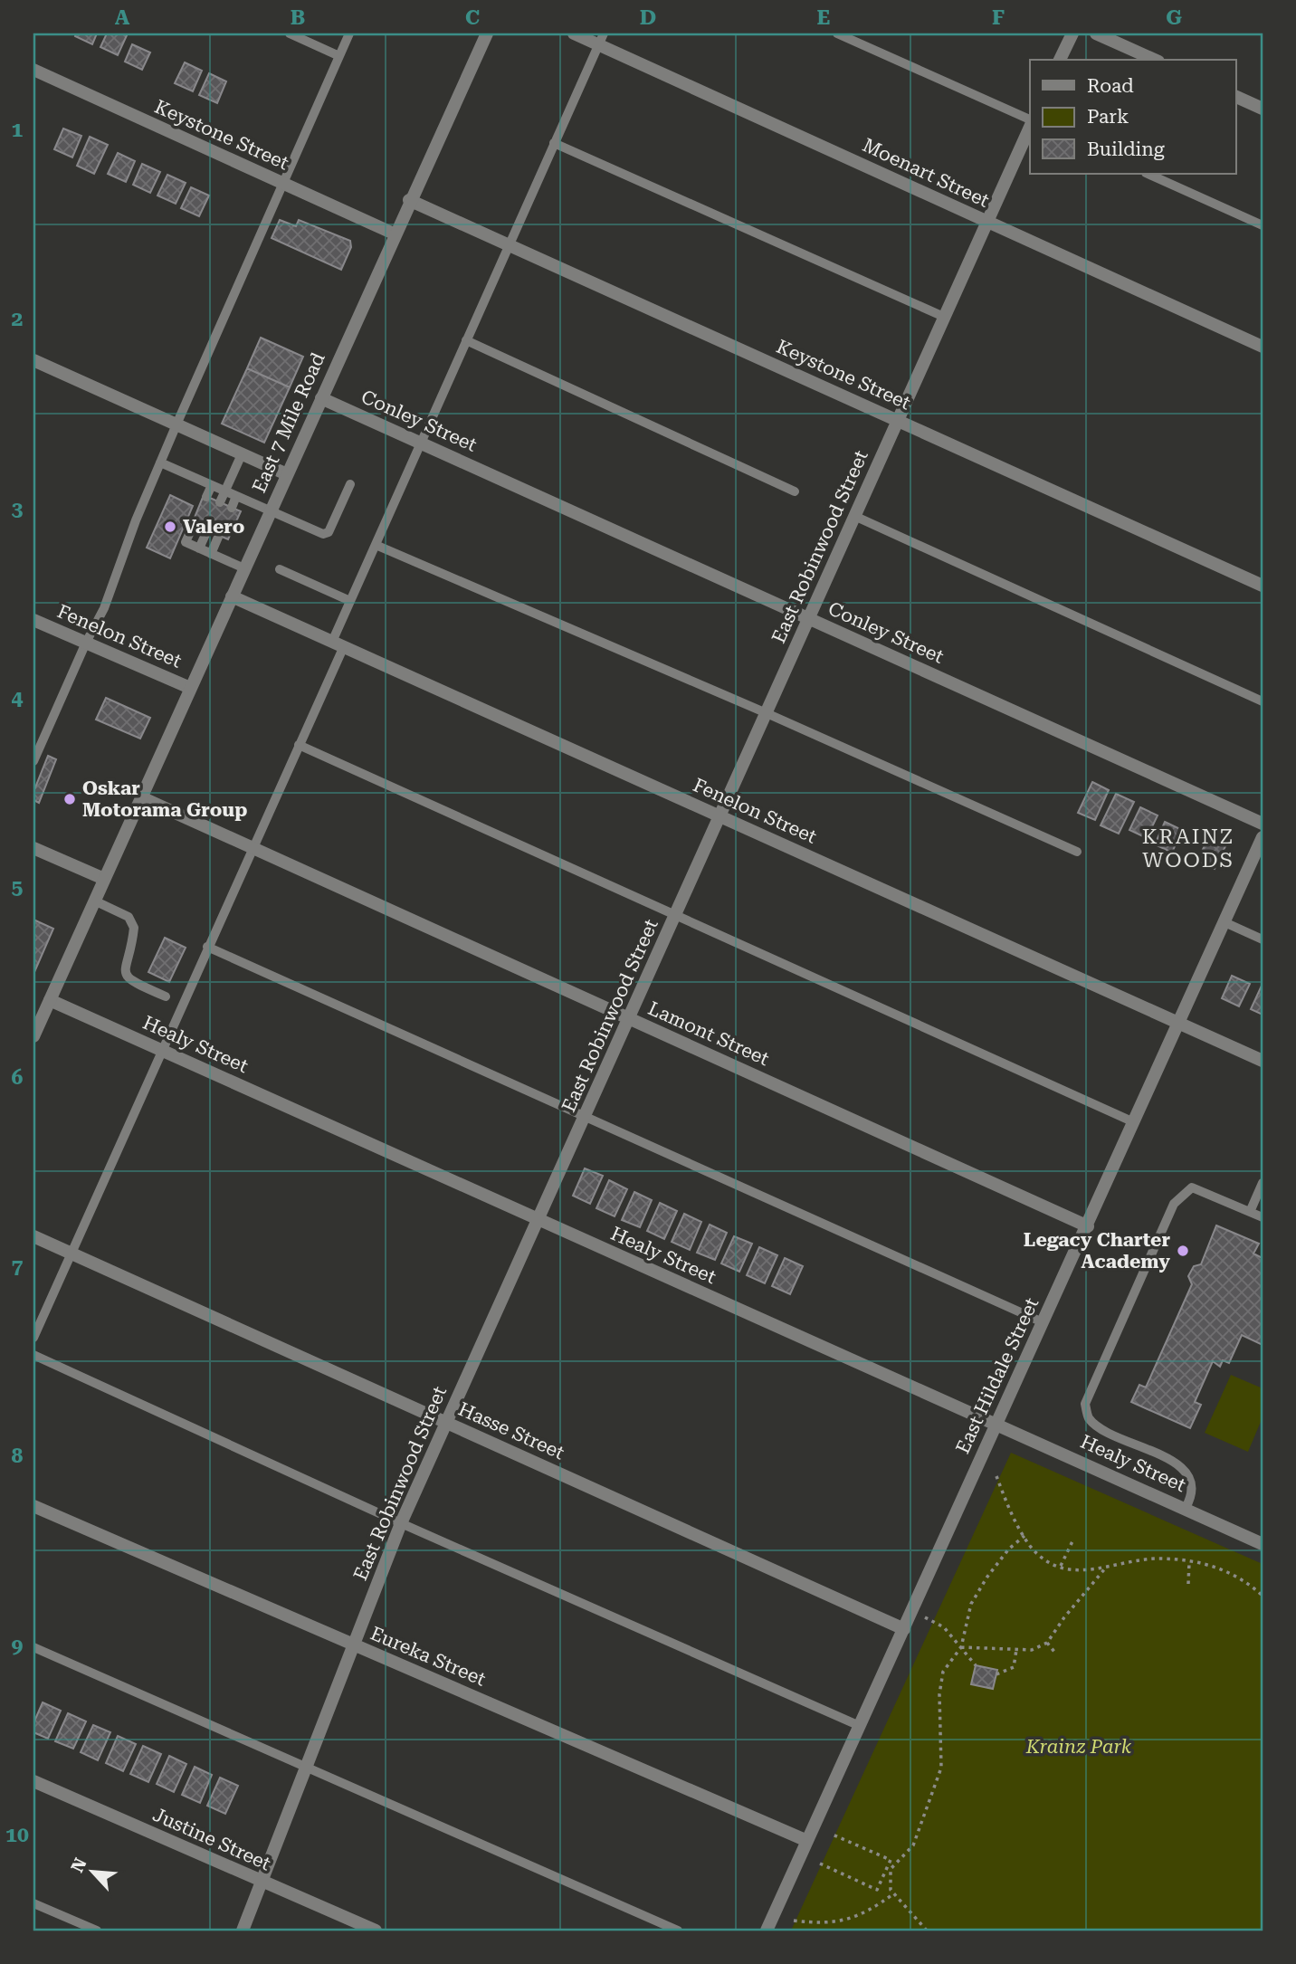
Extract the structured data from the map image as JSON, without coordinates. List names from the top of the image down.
{
  "streets": {
    "street": [
      "Keystone Street",
      "Moenart Street",
      "Conley Street",
      "East 7 Mile Road",
      "East Robinwood Street",
      "Fenelon Street",
      "Lamont Street",
      "Healy Street",
      "East Hildale Street",
      "Hasse Street",
      "Eureka Street",
      "Justine Street"
    ]
  },
  "crossings": [
    ["Keystone Street", "East 7 Mile Road"],
    ["Keystone Street", "East Robinwood Street"],
    ["Moenart Street", "East Robinwood Street"],
    ["Conley Street", "East 7 Mile Road"],
    ["Conley Street", "East Robinwood Street"],
    ["East 7 Mile Road", "Fenelon Street"],
    ["East 7 Mile Road", "Lamont Street"],
    ["East 7 Mile Road", "Healy Street"],
    ["East Robinwood Street", "Fenelon Street"],
    ["East Robinwood Street", "Lamont Street"],
    ["East Robinwood Street", "Healy Street"],
    ["East Robinwood Street", "Hasse Street"],
    ["East Robinwood Street", "Eureka Street"],
    ["East Robinwood Street", "Justine Street"],
    ["Fenelon Street", "East Hildale Street"],
    ["Lamont Street", "East Hildale Street"],
    ["Healy Street", "East Hildale Street"],
    ["East Hildale Street", "Hasse Street"],
    ["East Hildale Street", "Eureka Street"]
  ],
  "districts": ["KRAINZ WOODS"],
  "parks": ["Krainz Park"],
  "places": ["Valero", "Oskar Motorama Group", "Legacy Charter Academy"],
  "legend": ["Road", "Park", "Building"],
  "north": "top left",
  "grid": {
    "columns": [
      "A",
      "B",
      "C",
      "D",
      "E",
      "F",
      "G"
    ],
    "rows": [
      "1",
      "2",
      "3",
      "4",
      "5",
      "6",
      "7",
      "8",
      "9",
      "10"
    ]
  }
}
